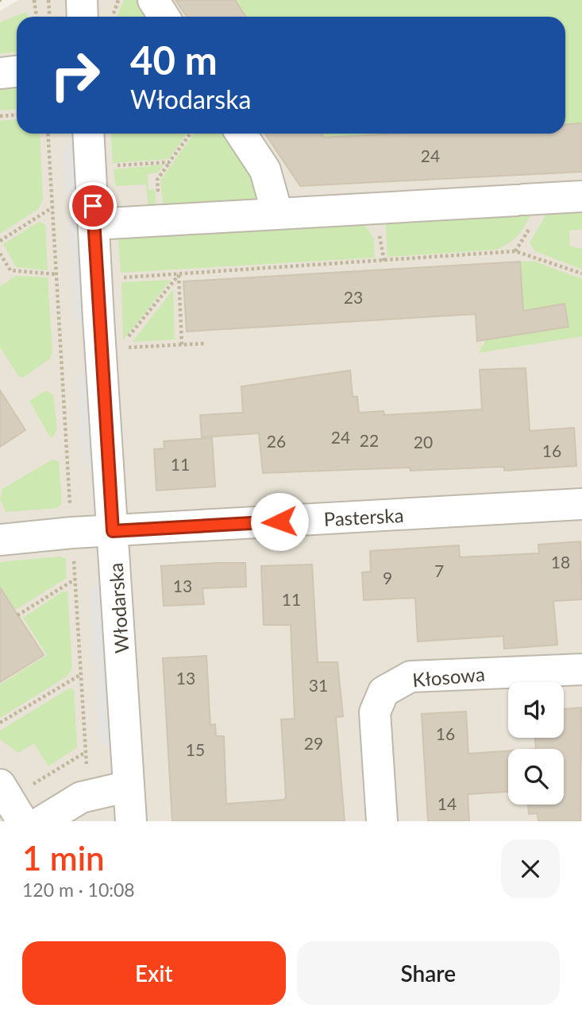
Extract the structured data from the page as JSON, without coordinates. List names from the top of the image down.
{
  "streets": {
    "street": ["Pasterska", "Włodarska", "Kłosowa"]
  },
  "crossings": [
    ["Pasterska", "Włodarska"]
  ],
  "house_numbers": [
    "24",
    "23",
    "24",
    "22",
    "26",
    "20",
    "16",
    "11",
    "18",
    "7",
    "9",
    "13",
    "11",
    "13",
    "31",
    "16",
    "29",
    "15",
    "14"
  ],
  "page": {
    "turn": ["40 m", "Włodarska"],
    "heading": ["1 min", "120 m · 10:08"],
    "buttons": ["Exit", "Share"]
  }
}
